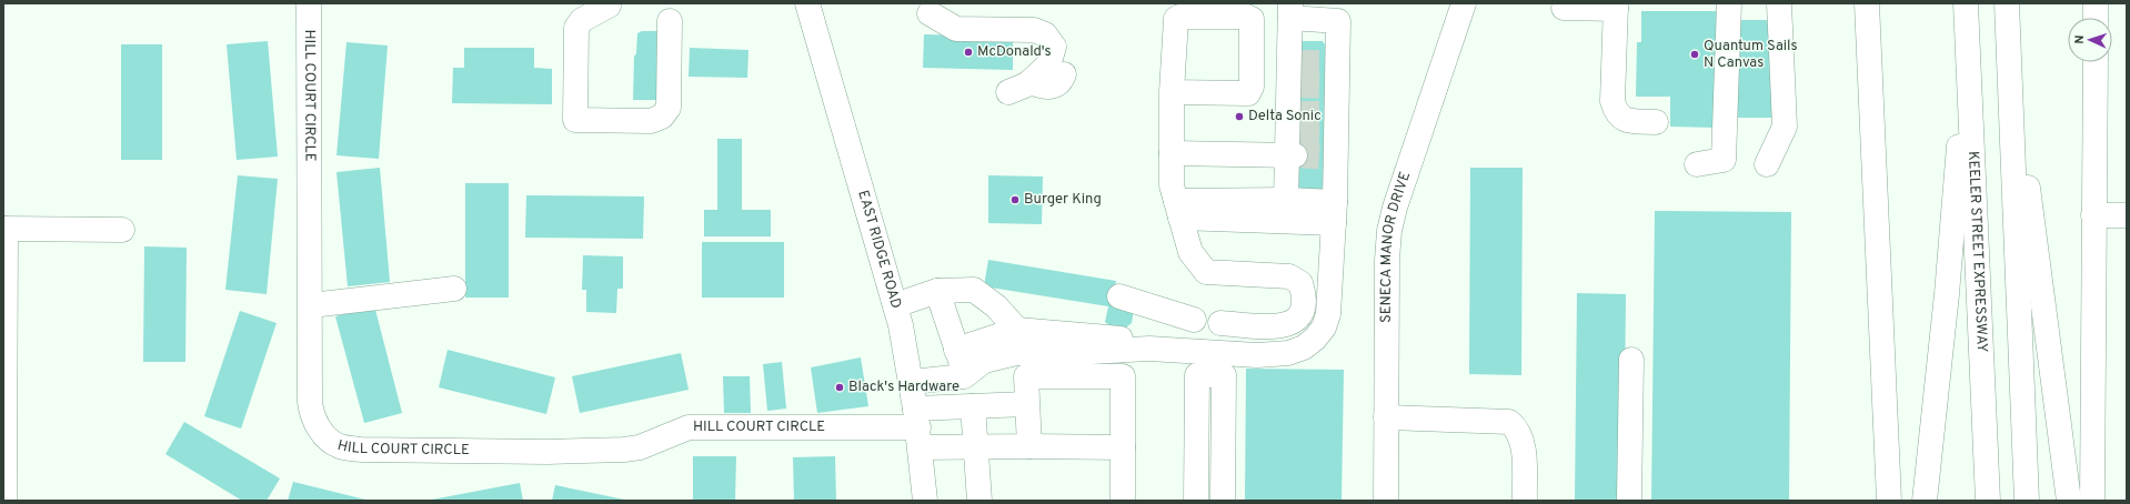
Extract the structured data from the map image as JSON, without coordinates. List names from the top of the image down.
{
  "streets": {
    "main road": [
      "HILL COURT CIRCLE",
      "SENECA MANOR DRIVE",
      "EAST RIDGE ROAD",
      "KEELER STREET EXPRESSWAY"
    ]
  },
  "crossings": [
    ["HILL COURT CIRCLE", "EAST RIDGE ROAD"]
  ],
  "places": [
    "McDonald's",
    "Quantum Sails N Canvas",
    "Delta Sonic",
    "Burger King",
    "Black's Hardware"
  ],
  "north": "left"
}
